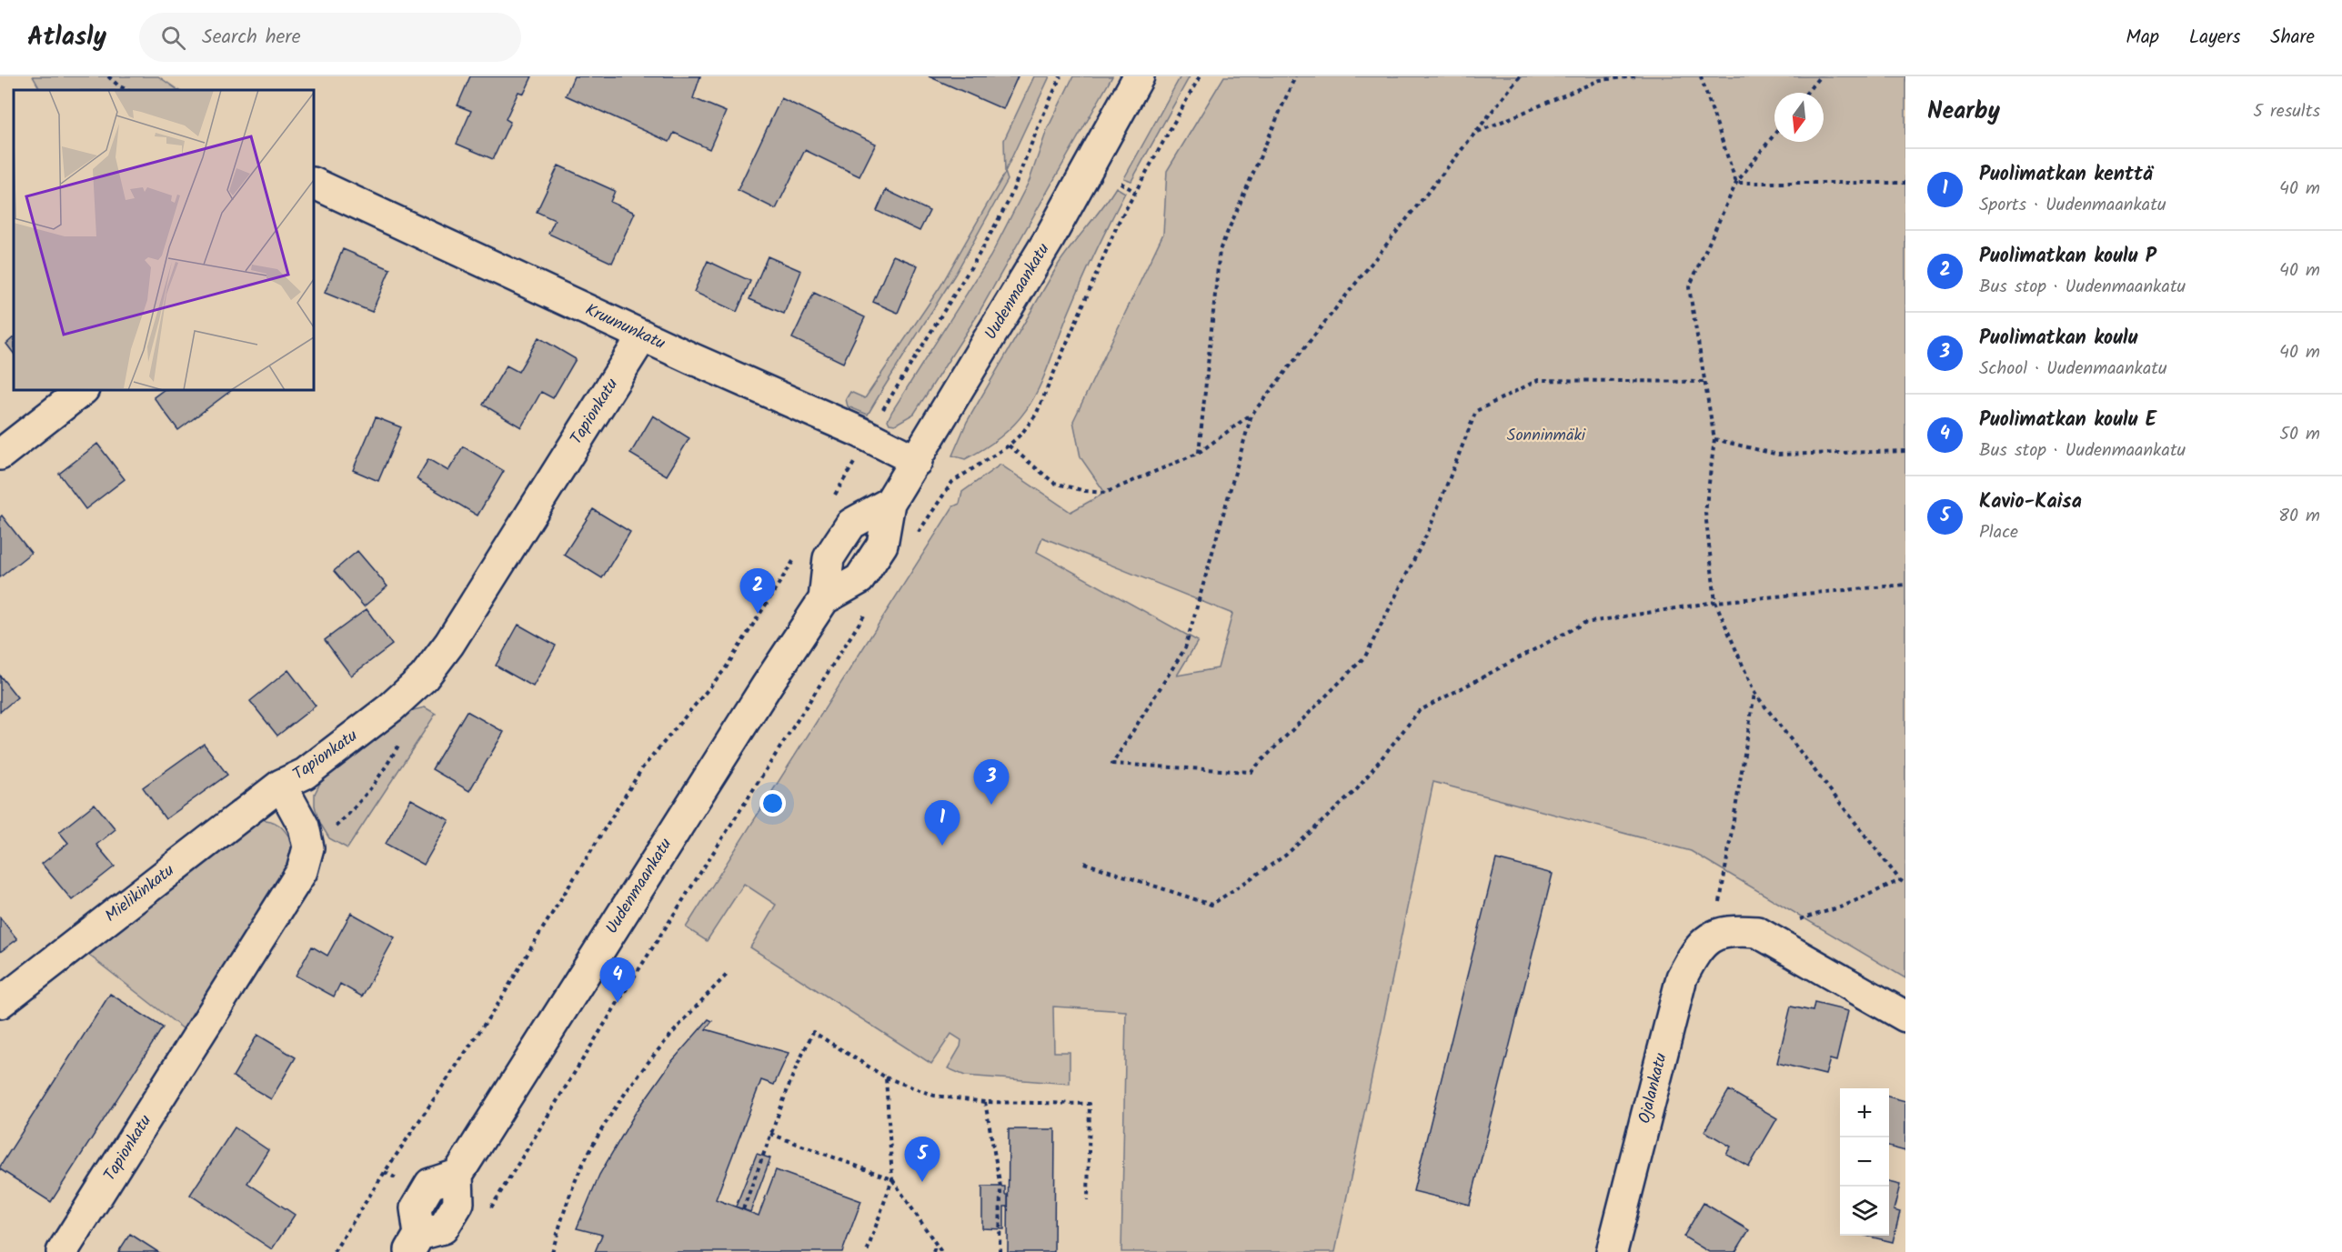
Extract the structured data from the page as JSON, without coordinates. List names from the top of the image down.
{
  "streets": {
    "street": [
      "Uudenmaankatu",
      "Kruununkatu",
      "Tapionkatu",
      "Mielikinkatu",
      "Ojalankatu"
    ]
  },
  "crossings": [
    ["Uudenmaankatu", "Kruununkatu"],
    ["Kruununkatu", "Tapionkatu"],
    ["Tapionkatu", "Mielikinkatu"]
  ],
  "parks": ["Sonninmäki"],
  "north": "bottom",
  "page": {
    "header": "Atlasly",
    "search": "Search here",
    "nav": ["Map", "Layers", "Share"],
    "heading": ["Nearby", "5 results"],
    "list": [
      {
        "mark": "1",
        "name": "Puolimatkan kenttä",
        "note": "Sports · Uudenmaankatu",
        "value": "40 m"
      },
      {
        "mark": "2",
        "name": "Puolimatkan koulu P",
        "note": "Bus stop · Uudenmaankatu",
        "value": "40 m"
      },
      {
        "mark": "3",
        "name": "Puolimatkan koulu",
        "note": "School · Uudenmaankatu",
        "value": "40 m"
      },
      {
        "mark": "4",
        "name": "Puolimatkan koulu E",
        "note": "Bus stop · Uudenmaankatu",
        "value": "50 m"
      },
      {
        "mark": "5",
        "name": "Kavio-Kaisa",
        "note": "Place",
        "value": "80 m"
      }
    ],
    "pins": [
      "2",
      "3",
      "1",
      "4",
      "5"
    ],
    "map_buttons": ["+", "−"]
  }
}
